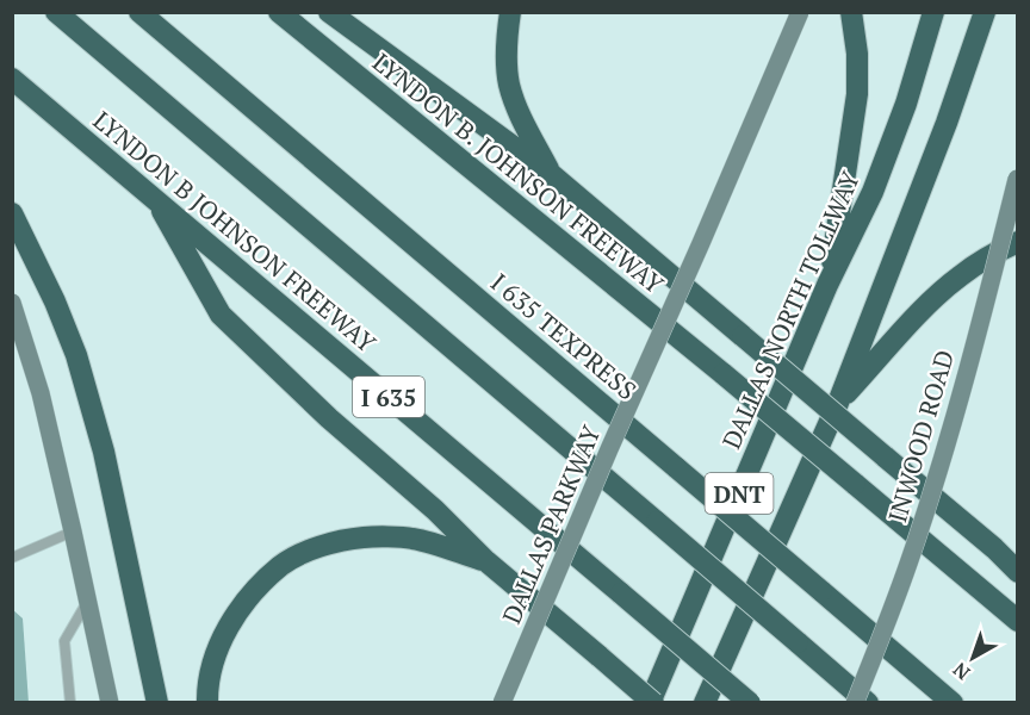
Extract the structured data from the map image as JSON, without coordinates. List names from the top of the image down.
{
  "streets": {
    "highway": [
      "LYNDON B. JOHNSON FREEWAY",
      "LYNDON B JOHNSON FREEWAY",
      "DALLAS NORTH TOLLWAY",
      "I 635 TEXPRESS",
      "I 635",
      "DNT"
    ],
    "main road": ["INWOOD ROAD", "DALLAS PARKWAY"]
  },
  "north": "bottom left"
}
